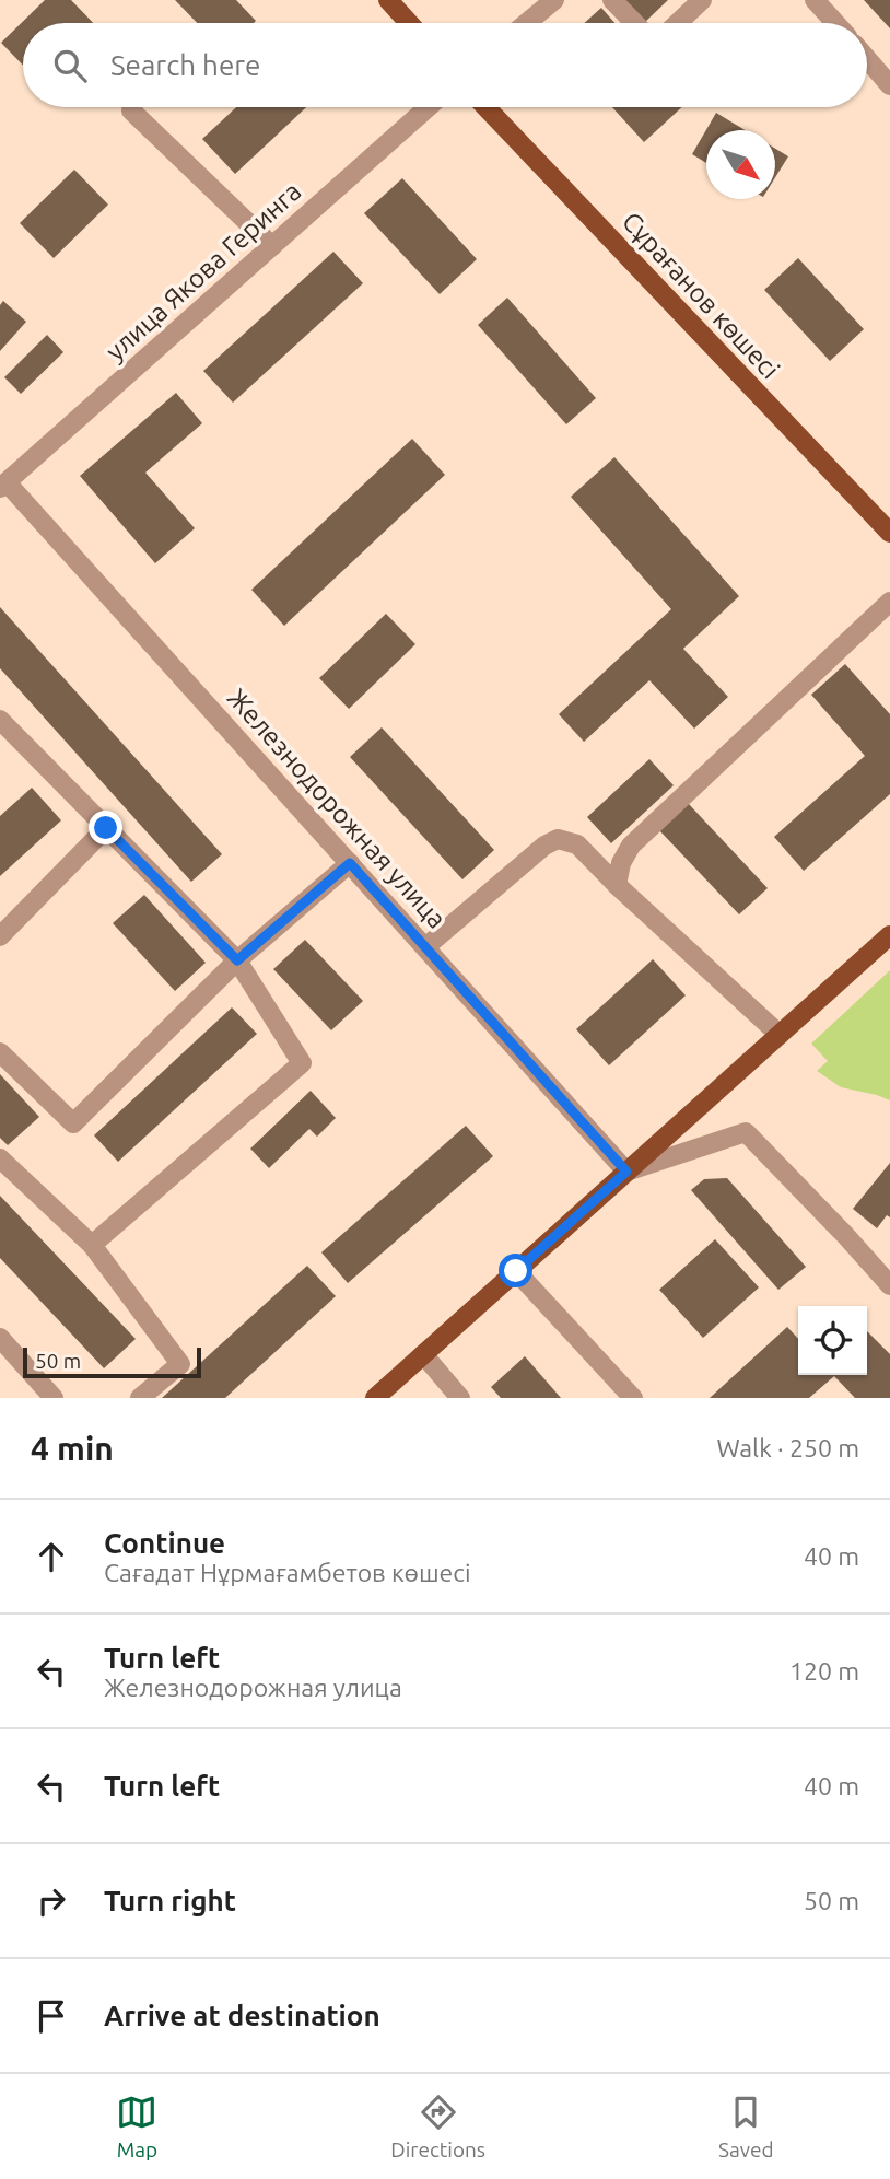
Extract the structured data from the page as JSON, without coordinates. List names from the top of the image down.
{
  "streets": {
    "main road": ["Сұрағанов көшесі"],
    "street": ["улица Якова Геринга", "Железнодорожная улица"]
  },
  "crossings": [
    ["улица Якова Геринга", "Железнодорожная улица"]
  ],
  "scale_bar": "50 m",
  "north": "bottom right",
  "page": {
    "search": "Search here",
    "scale": "50 m",
    "heading": ["4 min", "Walk · 250 m"],
    "list": [
      ["Continue", "Сағадат Нұрмағамбетов көшесі", "40 m"],
      ["Turn left", "Железнодорожная улица", "120 m"],
      ["Turn left", "40 m"],
      ["Turn right", "50 m"],
      "Arrive at destination"
    ],
    "nav": ["Map", "Directions", "Saved"]
  }
}
